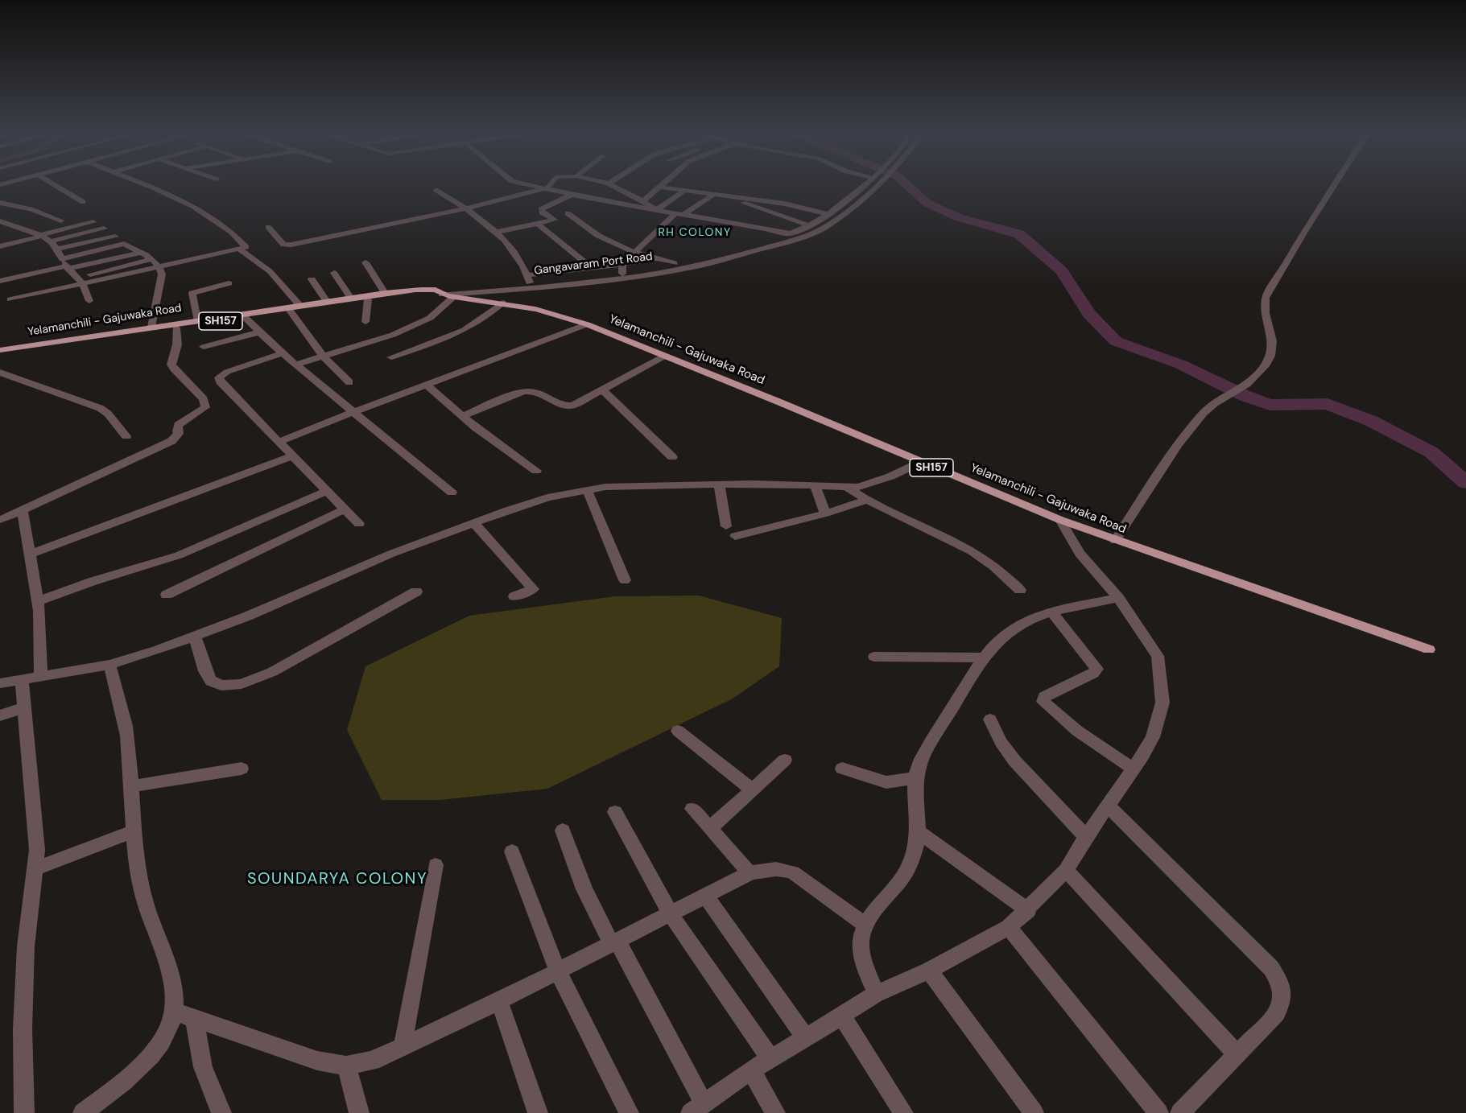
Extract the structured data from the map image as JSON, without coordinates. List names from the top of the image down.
{
  "streets": {
    "main road": ["Yelamanchili - Gajuwaka Road", "SH157"],
    "street": ["Gangavaram Port Road"]
  },
  "crossings": [
    ["Gangavaram Port Road", "Yelamanchili - Gajuwaka Road"]
  ],
  "districts": ["RH COLONY", "SOUNDARYA COLONY"]
}
